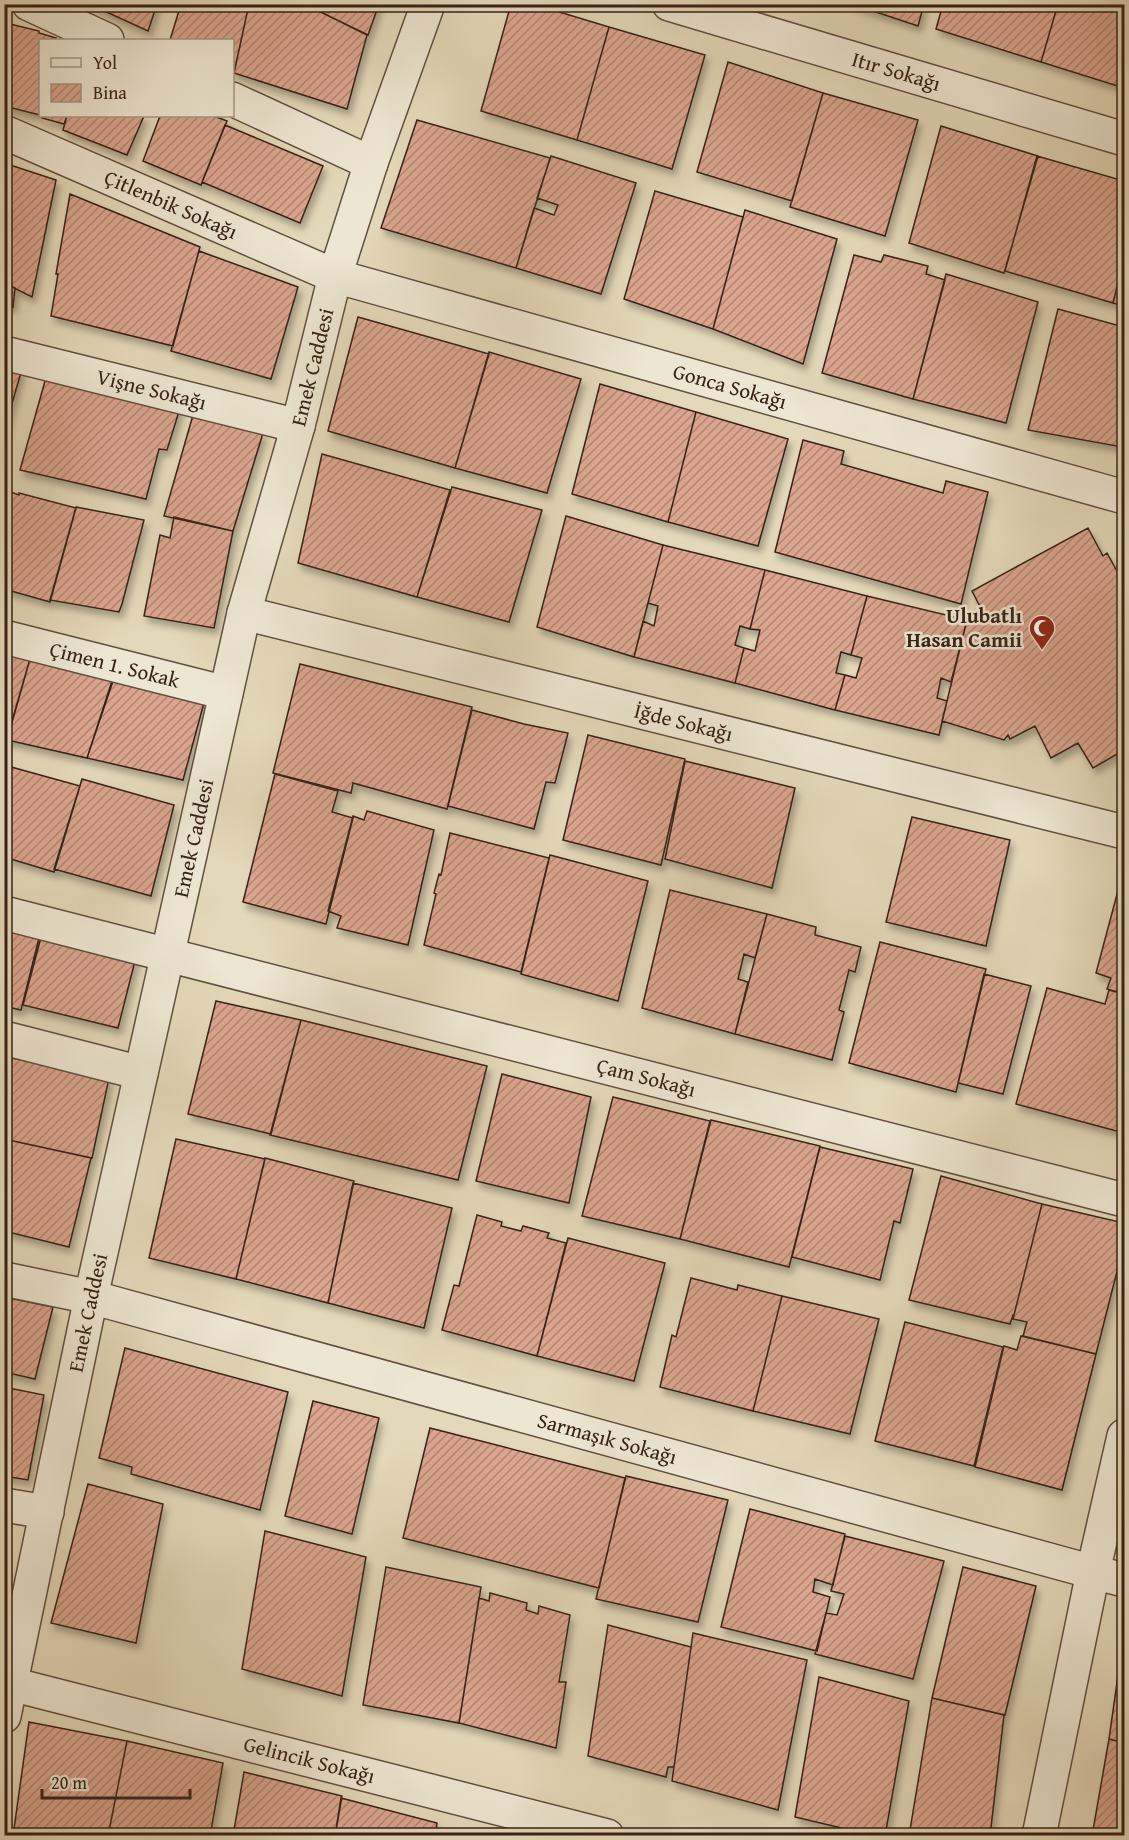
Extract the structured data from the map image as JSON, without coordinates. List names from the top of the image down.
{
  "streets": {
    "street": [
      "Itır Sokağı",
      "Çitlenbik Sokağı",
      "Emek Caddesi",
      "Gonca Sokağı",
      "Vişne Sokağı",
      "Çimen 1. Sokak",
      "İğde Sokağı",
      "Çam Sokağı",
      "Sarmaşık Sokağı",
      "Gelincik Sokağı"
    ]
  },
  "crossings": [
    ["Çitlenbik Sokağı", "Emek Caddesi"],
    ["Çitlenbik Sokağı", "Gonca Sokağı"],
    ["Emek Caddesi", "Gonca Sokağı"],
    ["Emek Caddesi", "Vişne Sokağı"],
    ["Emek Caddesi", "Çimen 1. Sokak"],
    ["Emek Caddesi", "İğde Sokağı"],
    ["Emek Caddesi", "Çam Sokağı"],
    ["Emek Caddesi", "Sarmaşık Sokağı"],
    ["Emek Caddesi", "Gelincik Sokağı"]
  ],
  "places": {
    "mosque": ["Ulubatlı Hasan Camii"]
  },
  "legend": ["Yol", "Bina"],
  "scale_bar": "20 m"
}
